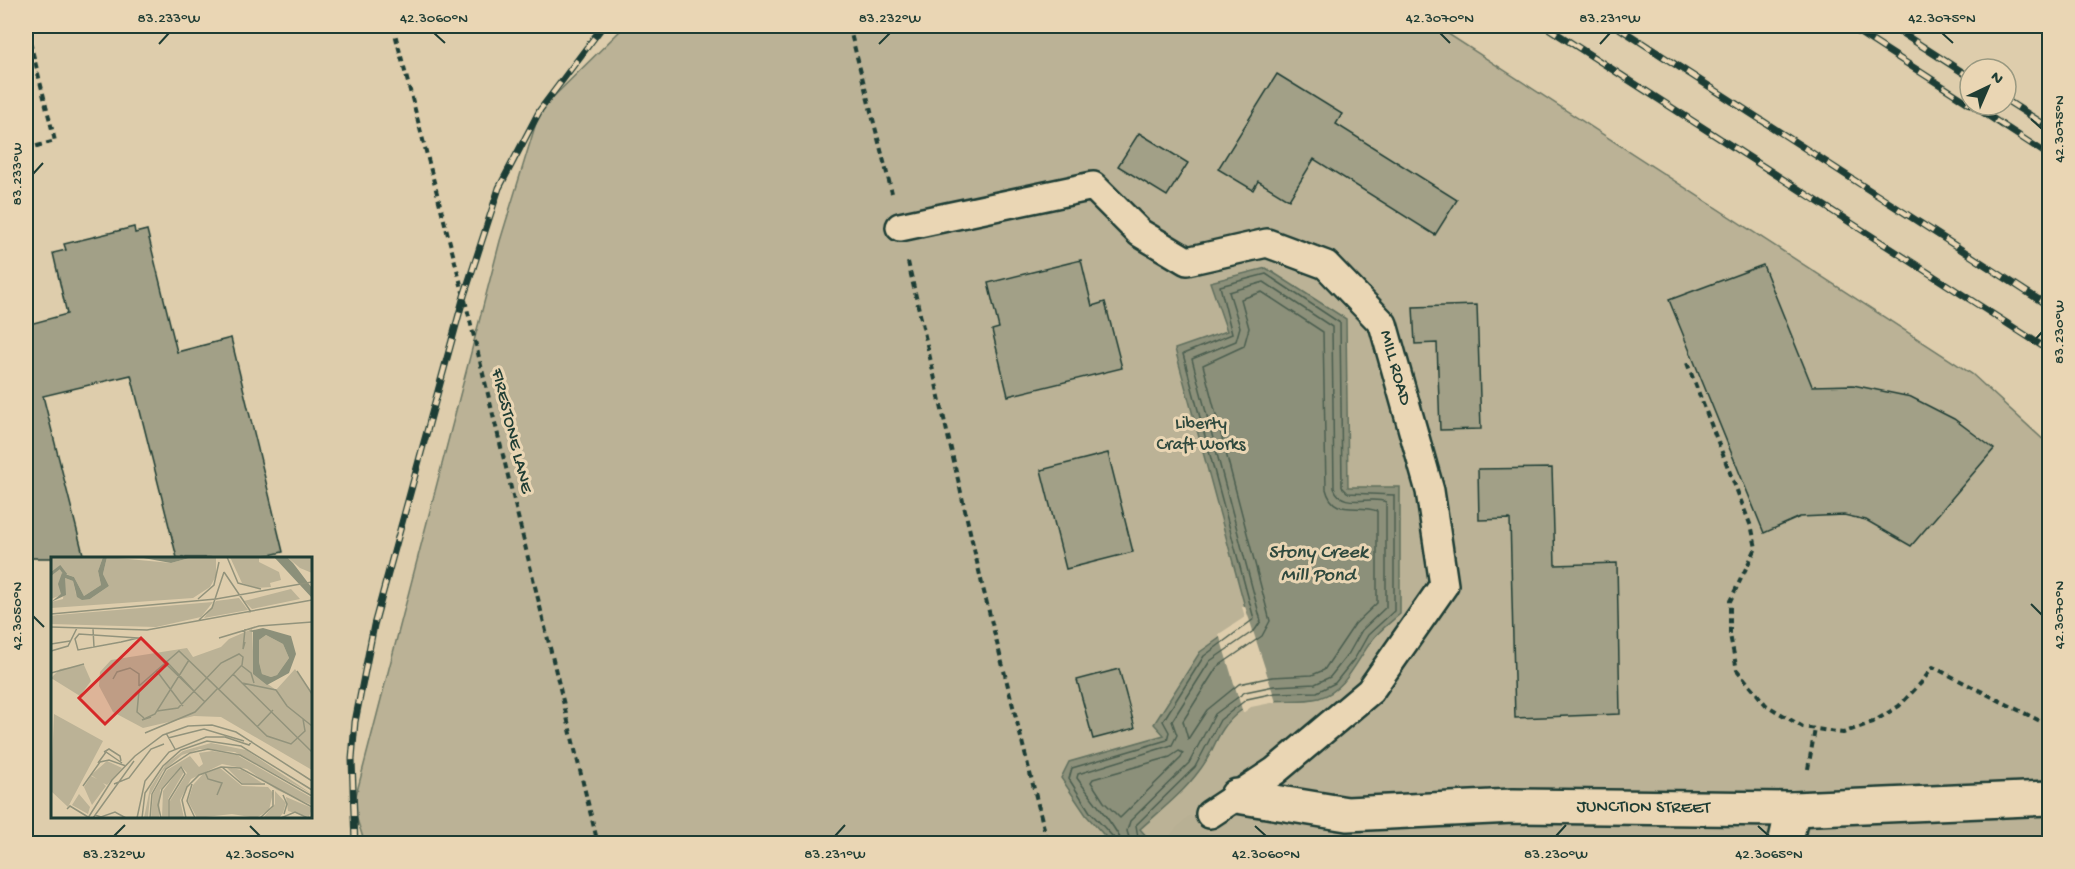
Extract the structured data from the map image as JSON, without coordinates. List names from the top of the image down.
{
  "streets": {
    "street": ["MILL ROAD", "JUNCTION STREET"],
    "path": ["FIRESTONE LANE"]
  },
  "crossings": [
    ["MILL ROAD", "JUNCTION STREET"]
  ],
  "water": ["Stony Creek Mill Pond"],
  "parks": ["Liberty Craft Works"],
  "north": "top right",
  "coordinates": [
    "83.233°W",
    "42.3060°N",
    "83.232°W",
    "42.3070°N",
    "83.231°W",
    "42.3075°N",
    "83.230°W",
    "42.3050°N",
    "42.3065°N"
  ]
}
